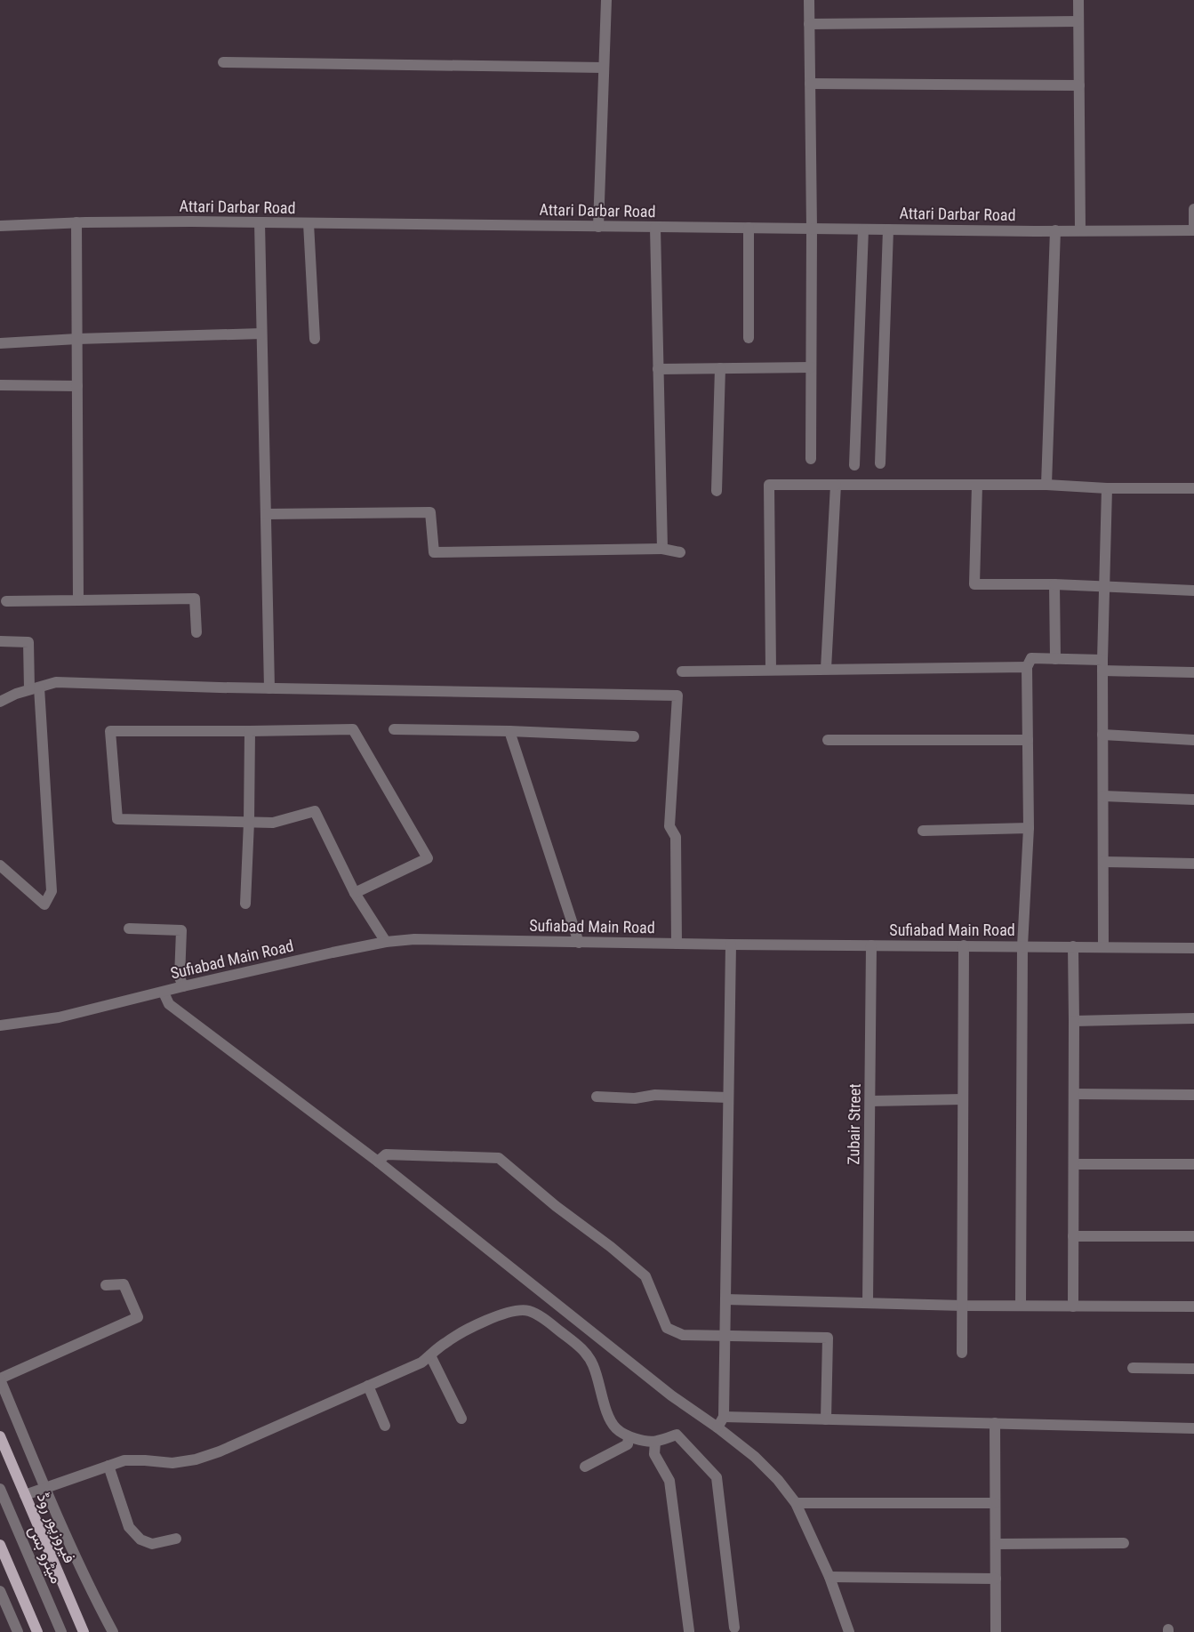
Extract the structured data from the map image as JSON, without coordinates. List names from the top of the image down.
{
  "streets": {
    "main road": ["فیروزپور روڈ"],
    "street": [
      "Attari Darbar Road",
      "Sufiabad Main Road",
      "Zubair Street",
      "میٹرو بس"
    ]
  },
  "crossings": [
    ["Sufiabad Main Road", "Zubair Street"]
  ]
}
